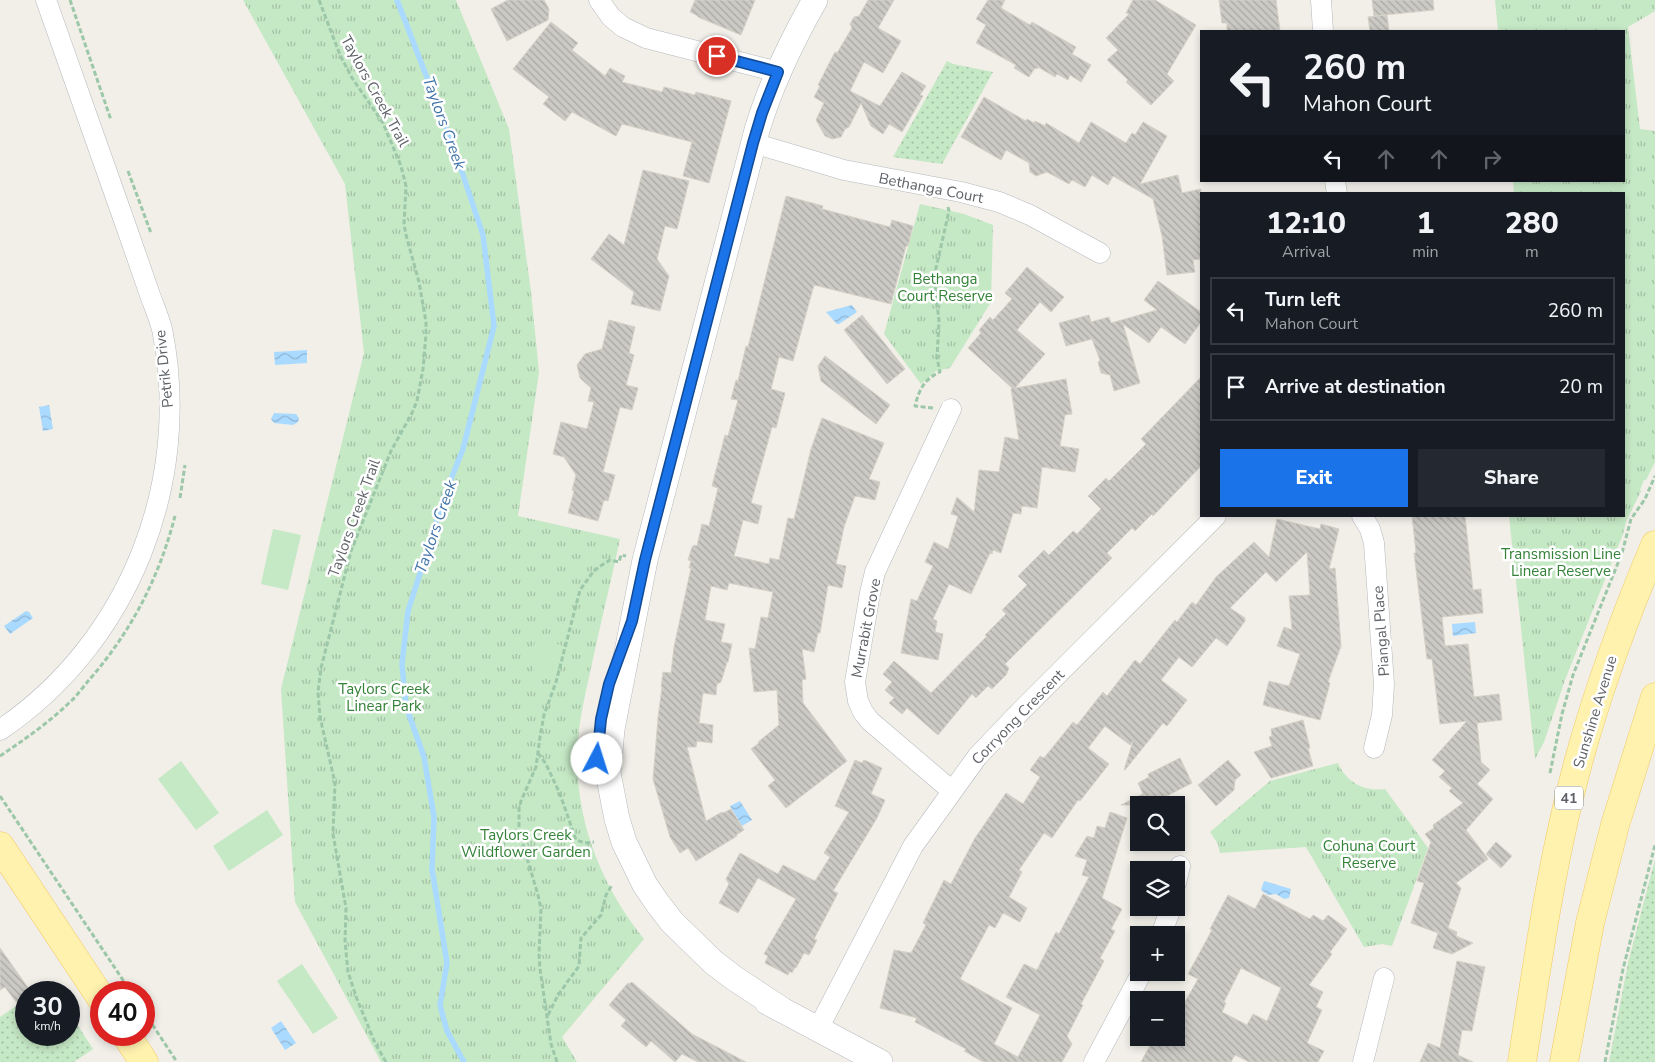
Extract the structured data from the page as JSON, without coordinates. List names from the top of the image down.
{
  "streets": {
    "main road": ["Sunshine Avenue", "41"],
    "street": [
      "Bethanga Court",
      "Petrik Drive",
      "Murrabit Grove",
      "Piangal Place",
      "Corryong Crescent"
    ],
    "path": ["Taylors Creek Trail"]
  },
  "crossings": [
    ["Murrabit Grove", "Corryong Crescent"]
  ],
  "water": ["Taylors Creek"],
  "parks": [
    "Bethanga Court Reserve",
    "Transmission Line Linear Reserve",
    "Taylors Creek Linear Park",
    "Taylors Creek Wildflower Garden",
    "Cohuna Court Reserve"
  ],
  "page": {
    "turn": ["260 m", "Mahon Court"],
    "eta": [
      "12:10",
      "Arrival",
      "1",
      "min",
      "280",
      "m"
    ],
    "list": [
      {
        "name": "Turn left",
        "note": "Mahon Court",
        "value": "260 m"
      },
      {
        "name": "Arrive at destination",
        "value": "20 m"
      }
    ],
    "buttons": ["Exit", "Share"],
    "map_buttons": ["+", "−"],
    "speed": "30 km/h",
    "limit": "40"
  }
}
